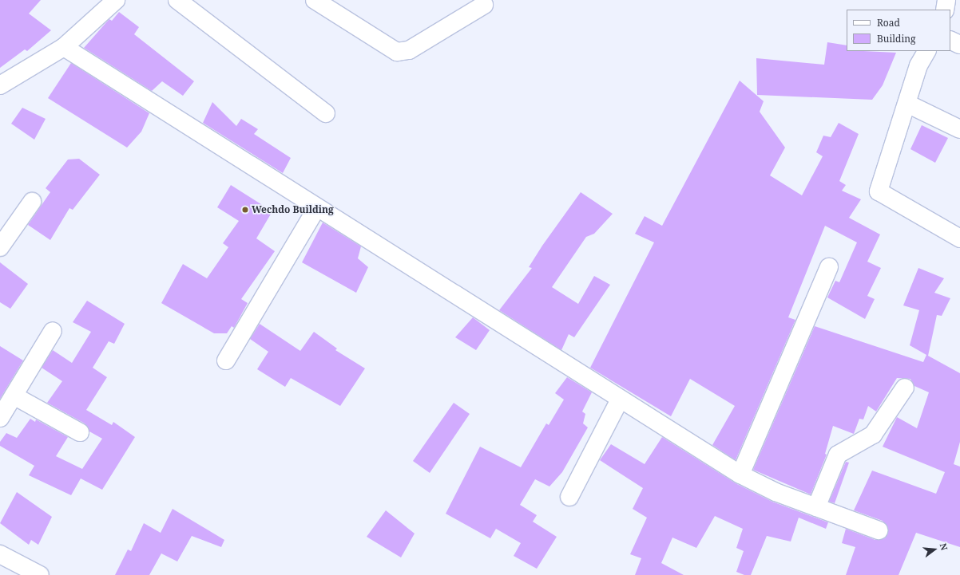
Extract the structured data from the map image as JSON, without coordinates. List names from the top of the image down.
{
  "places": ["Wechdo Building"],
  "legend": ["Road", "Building"],
  "north": "right"
}
